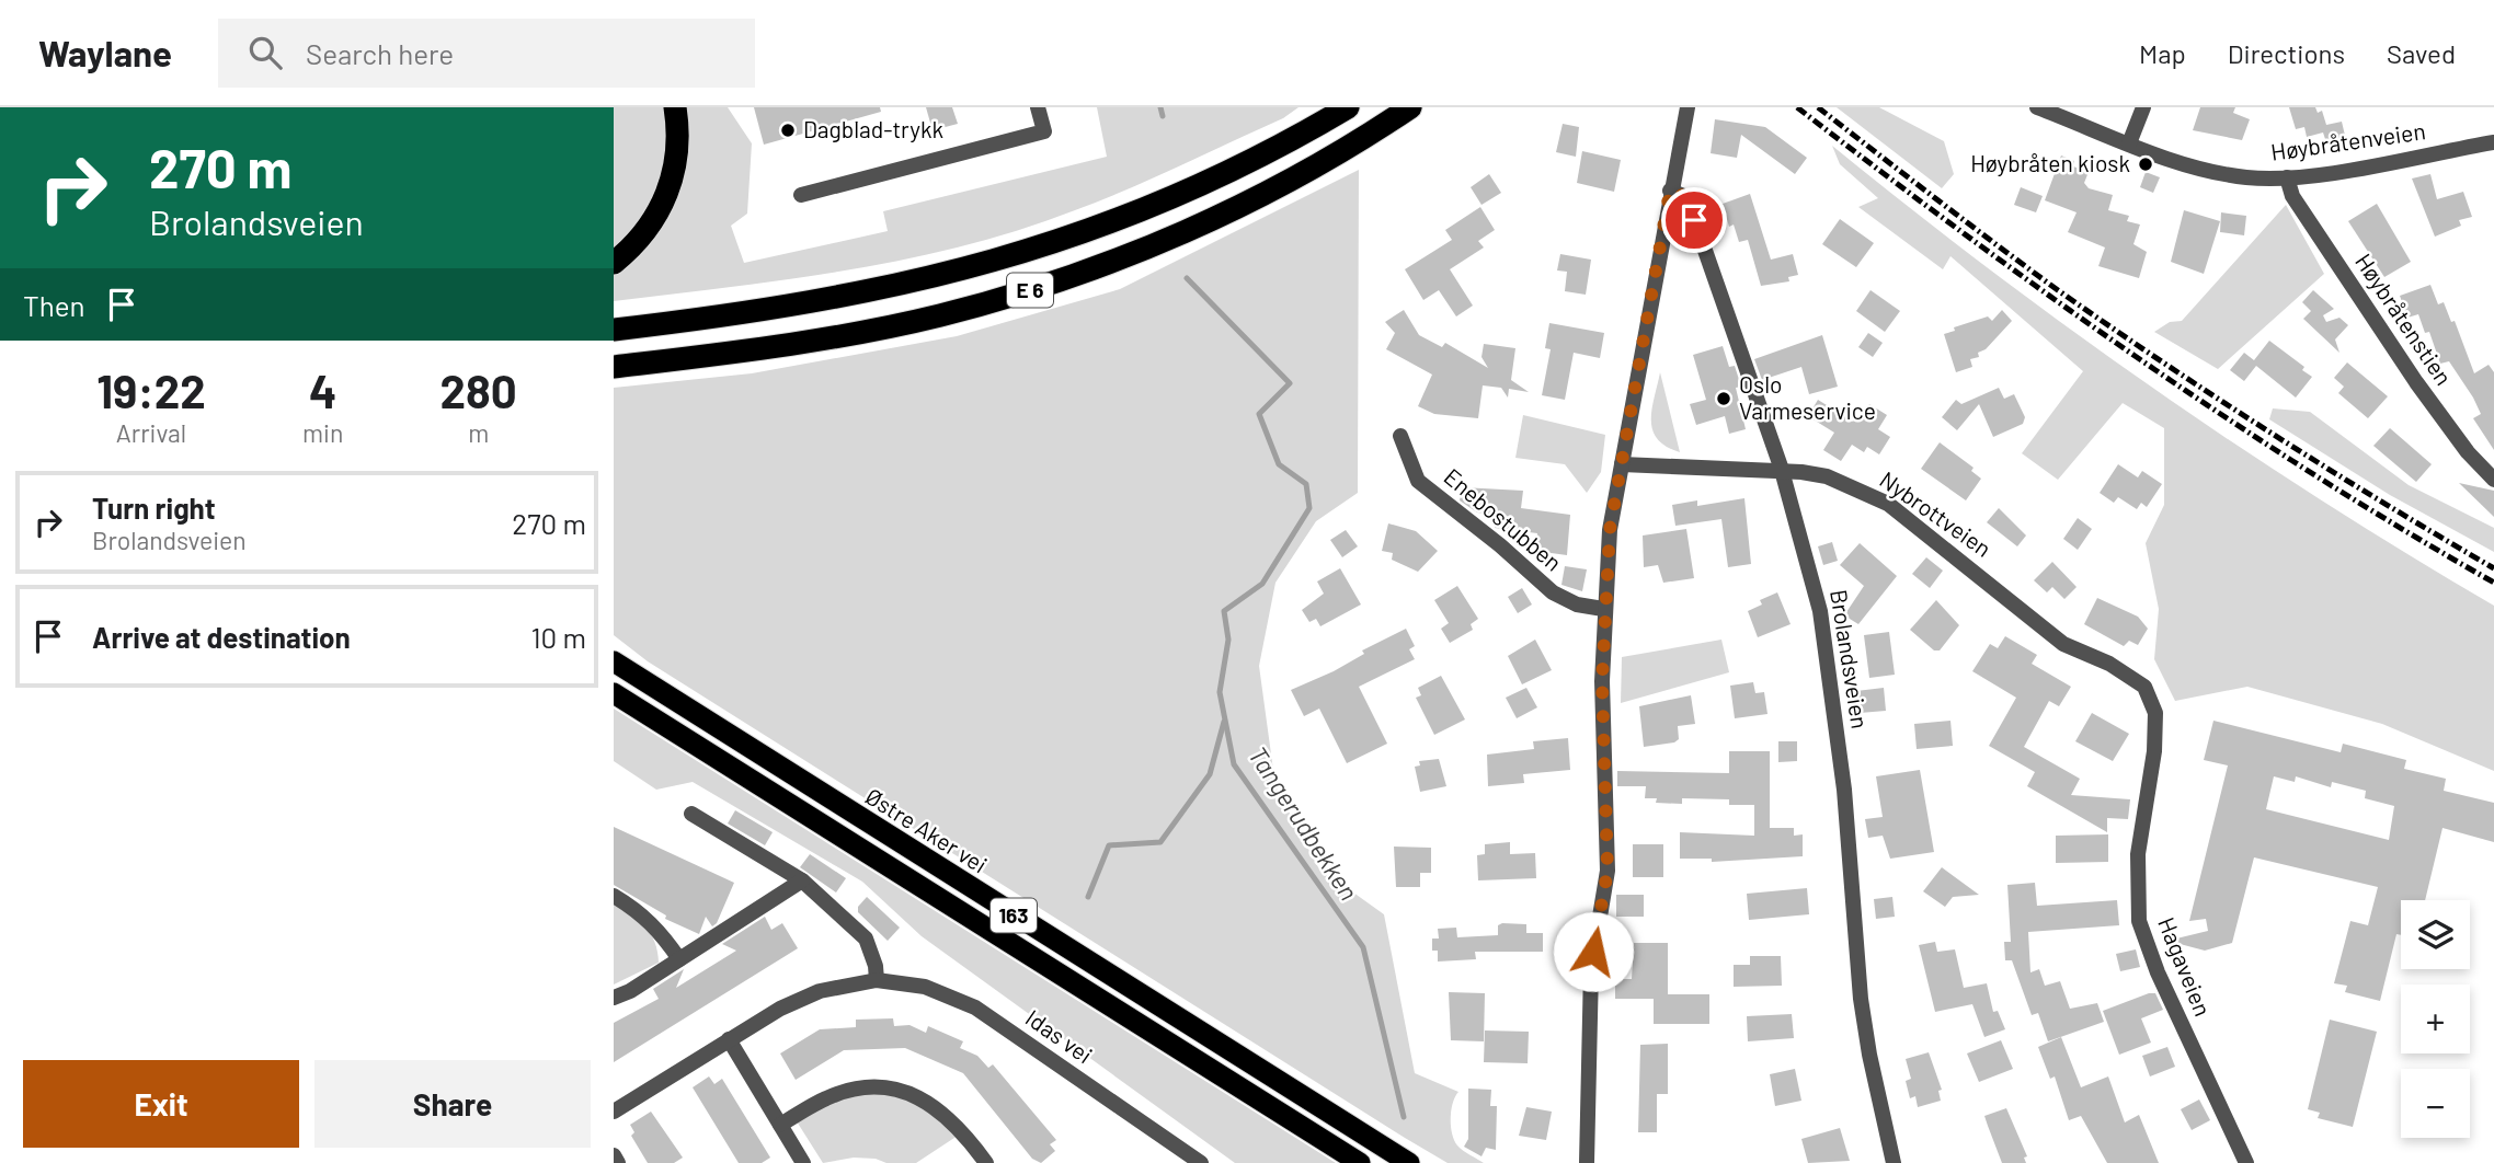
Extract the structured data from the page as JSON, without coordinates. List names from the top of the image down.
{
  "streets": {
    "highway": ["E 6", "Østre Aker vei", "163"],
    "street": [
      "Høybråtenveien",
      "Høybråtenstien",
      "Nybrottveien",
      "Enebostubben",
      "Brolandsveien",
      "Hagaveien",
      "Idas vei"
    ]
  },
  "crossings": [
    ["Høybråtenveien", "Høybråtenstien"],
    ["Nybrottveien", "Brolandsveien"],
    ["Nybrottveien", "Hagaveien"]
  ],
  "water": ["Tangerudbekken"],
  "places": ["Dagblad-trykk", "Høybråten kiosk", "Oslo Varmeservice"],
  "page": {
    "header": "Waylane",
    "search": "Search here",
    "nav": ["Map", "Directions", "Saved"],
    "turn": ["270 m", "Brolandsveien"],
    "then": "Then",
    "eta": [
      "19:22",
      "Arrival",
      "4",
      "min",
      "280",
      "m"
    ],
    "list": [
      {
        "name": "Turn right",
        "note": "Brolandsveien",
        "value": "270 m"
      },
      {
        "name": "Arrive at destination",
        "value": "10 m"
      }
    ],
    "map_buttons": ["+", "−"],
    "buttons": ["Exit", "Share"]
  }
}
